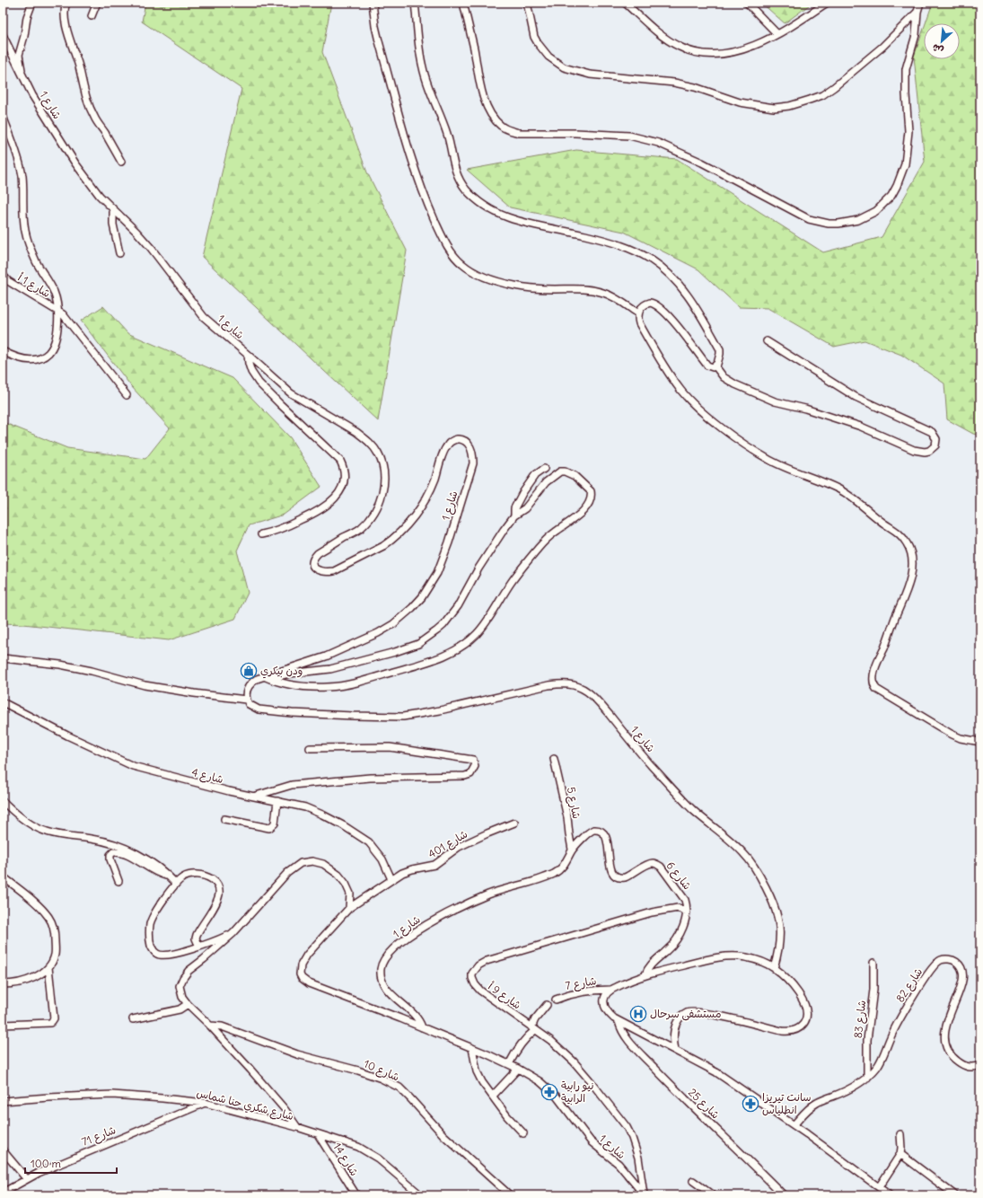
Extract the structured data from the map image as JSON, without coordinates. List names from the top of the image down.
{
  "streets": {
    "street": [
      "شارع 1",
      "شارع 1 أ",
      "شارع 4",
      "شارع 5",
      "شارع 401",
      "شارع 6",
      "شارع 7",
      "شارع 82",
      "شارع 9 أ",
      "شارع 83",
      "شارع 10",
      "شارع 25",
      "شارع شكري حنا شماس",
      "شارع 71",
      "شارع 14"
    ]
  },
  "crossings": [
    ["شارع 1", "شارع 5"],
    ["شارع 1", "شارع 401"],
    ["شارع 1", "شارع 6"],
    ["شارع 1", "شارع 9 أ"],
    ["شارع 4", "شارع 401"],
    ["شارع 5", "شارع 6"],
    ["شارع 6", "شارع 9 أ"],
    ["شارع 82", "شارع 83"],
    ["شارع شكري حنا شماس", "شارع 71"],
    ["شارع شكري حنا شماس", "شارع 14"]
  ],
  "places": {
    "shop": ["ودن بيكري"],
    "hospital": ["مستشفى سرحال"],
    "pharmacy": ["نيو رابية الرابية", "سانت تيريزا انطلياس"]
  },
  "scale_bar": "100 m",
  "north": "bottom left"
}
